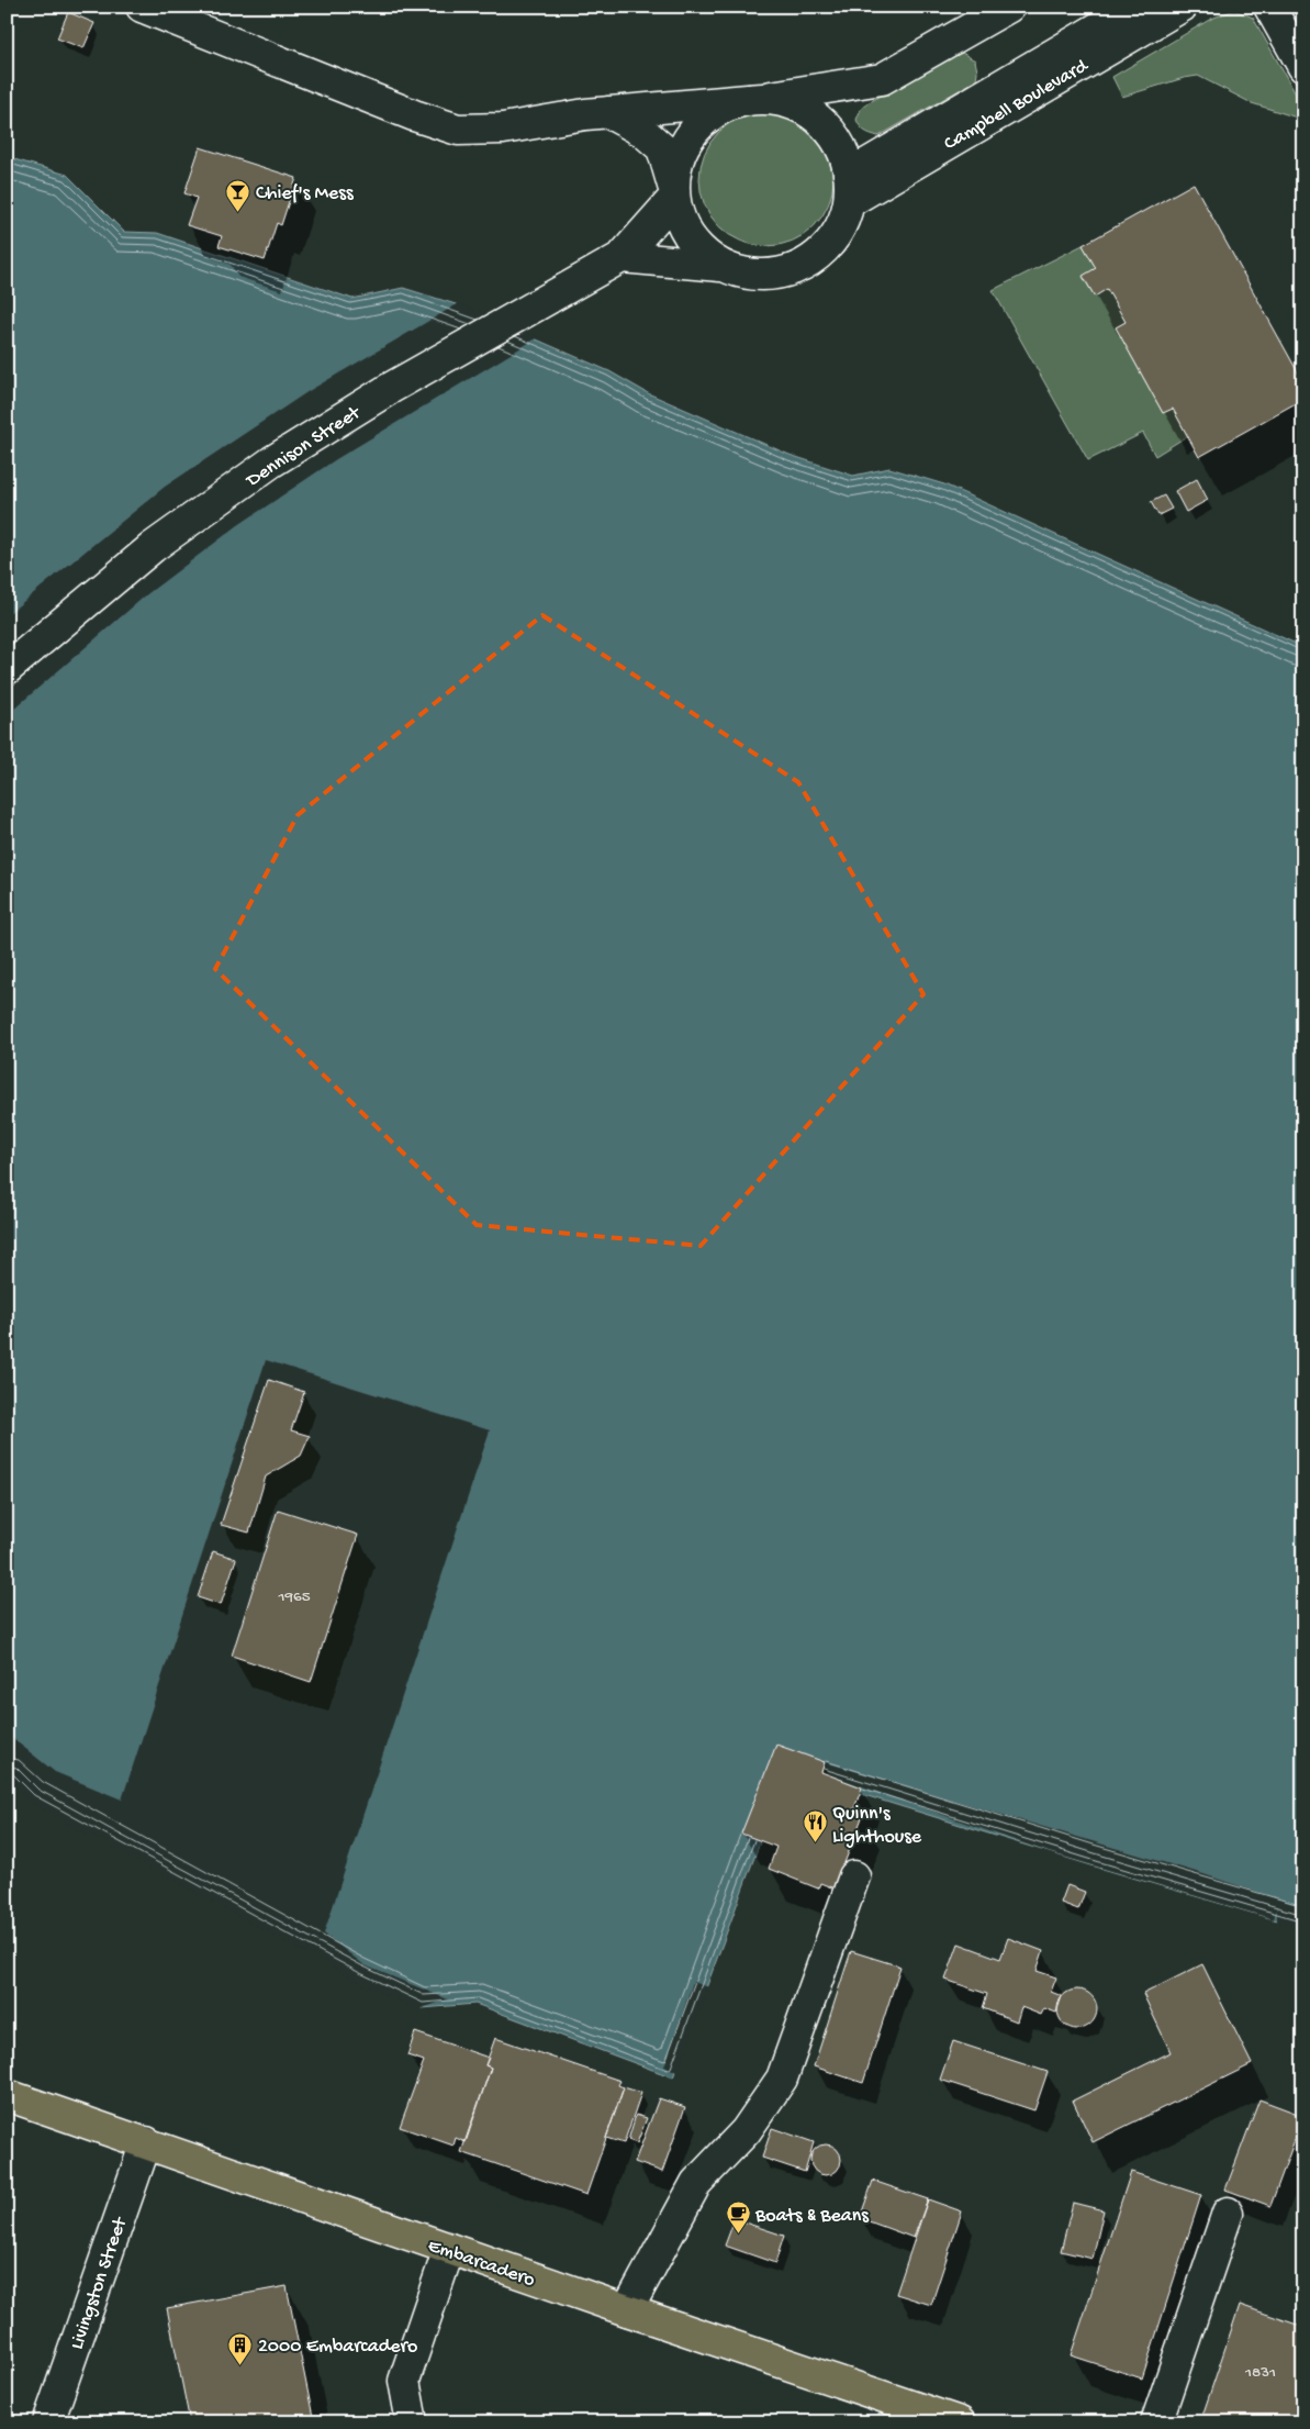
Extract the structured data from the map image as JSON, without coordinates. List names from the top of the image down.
{
  "streets": {
    "main road": ["Embarcadero"],
    "street": ["Campbell Boulevard", "Dennison Street", "Livingston Street"]
  },
  "crossings": [
    ["Campbell Boulevard", "Dennison Street"],
    ["Embarcadero", "Livingston Street"]
  ],
  "places": {
    "bar": ["Chief's Mess"],
    "restaurant": ["Quinn's Lighthouse"],
    "cafe": ["Boats & Beans"],
    "building": ["2000 Embarcadero"]
  },
  "house_numbers": ["1965", "1831"]
}
